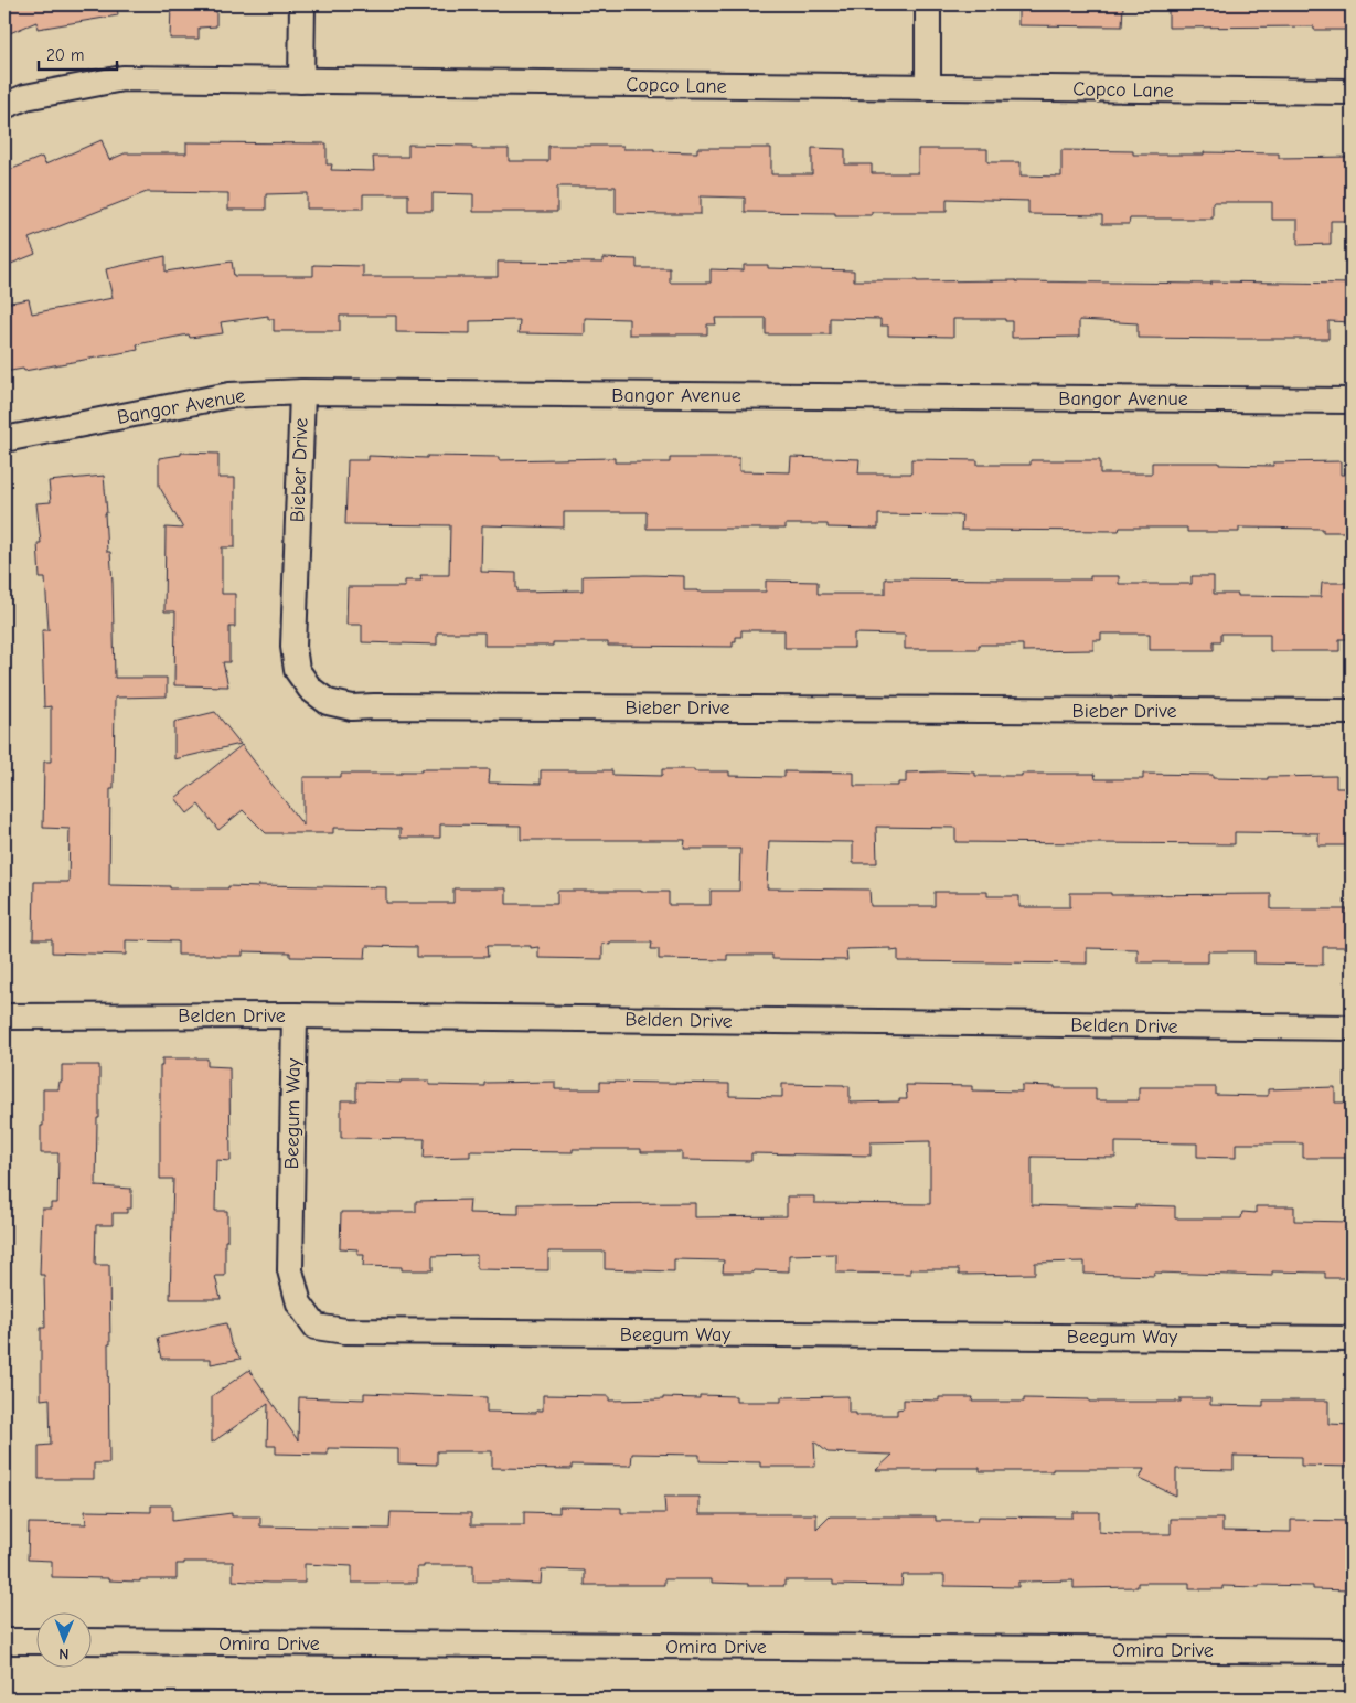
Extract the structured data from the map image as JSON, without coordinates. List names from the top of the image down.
{
  "streets": {
    "street": [
      "Copco Lane",
      "Bangor Avenue",
      "Bieber Drive",
      "Belden Drive",
      "Beegum Way",
      "Omira Drive"
    ]
  },
  "crossings": [
    ["Bangor Avenue", "Bieber Drive"],
    ["Belden Drive", "Beegum Way"]
  ],
  "scale_bar": "20 m",
  "north": "bottom"
}
